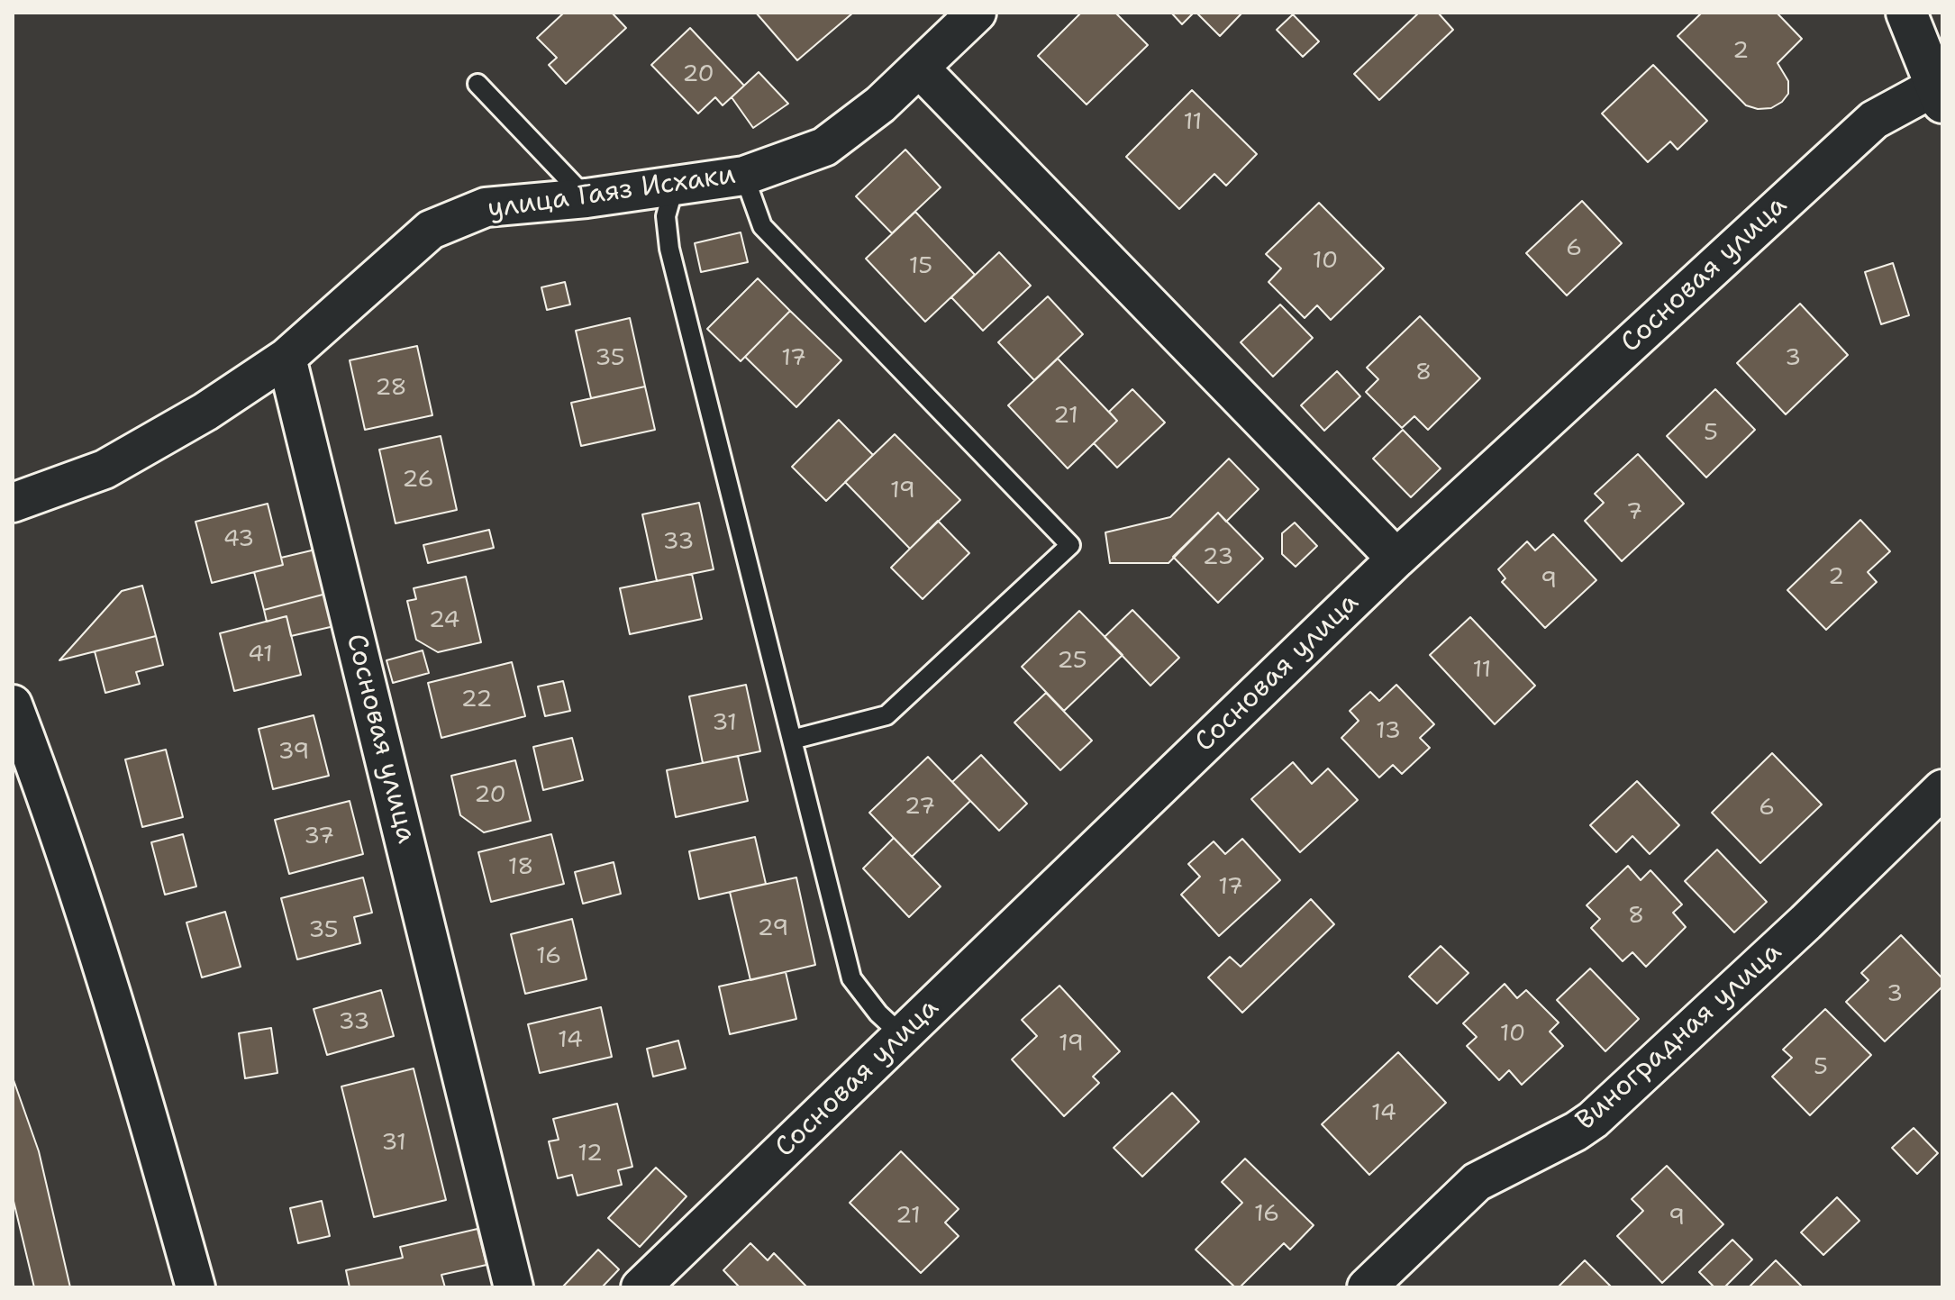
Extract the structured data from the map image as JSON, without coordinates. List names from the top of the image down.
{
  "streets": {
    "street": ["улица Гаяз Исхаки", "Сосновая улица", "Виноградная улица"]
  },
  "crossings": [
    ["улица Гаяз Исхаки", "Сосновая улица"]
  ],
  "house_numbers": [
    "2",
    "20",
    "11",
    "6",
    "10",
    "15",
    "35",
    "17",
    "3",
    "8",
    "28",
    "21",
    "5",
    "26",
    "19",
    "7",
    "43",
    "33",
    "23",
    "2",
    "9",
    "24",
    "41",
    "25",
    "11",
    "22",
    "31",
    "13",
    "39",
    "20",
    "27",
    "6",
    "37",
    "18",
    "17",
    "8",
    "29",
    "35",
    "16",
    "3",
    "33",
    "10",
    "14",
    "19",
    "5",
    "14",
    "31",
    "12",
    "16",
    "21",
    "9"
  ]
}
